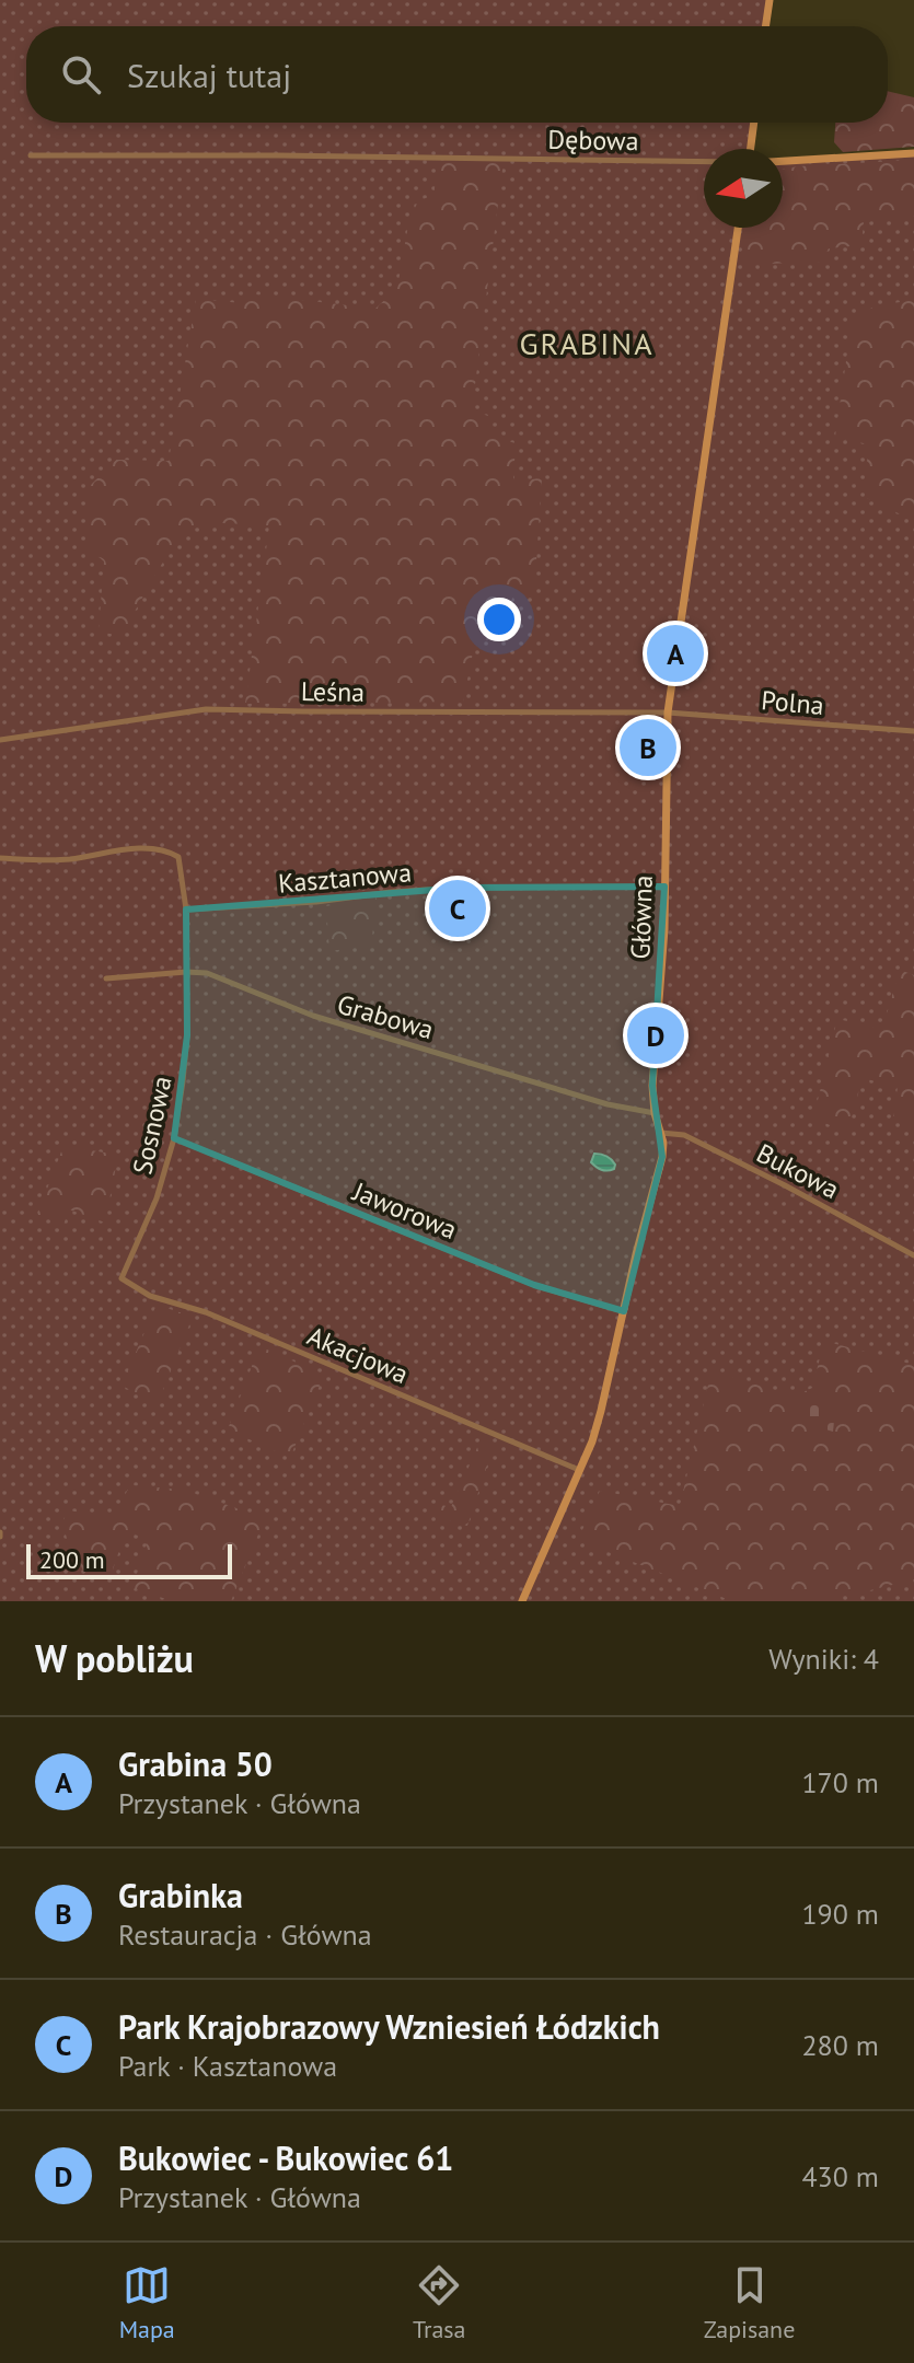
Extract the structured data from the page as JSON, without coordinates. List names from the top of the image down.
{
  "streets": {
    "street": [
      "Dębowa",
      "Leśna",
      "Polna",
      "Kasztanowa",
      "Główna",
      "Grabowa",
      "Sosnowa",
      "Bukowa",
      "Jaworowa",
      "Akacjowa"
    ]
  },
  "crossings": [
    ["Leśna", "Polna"],
    ["Leśna", "Główna"],
    ["Polna", "Główna"],
    ["Kasztanowa", "Główna"],
    ["Główna", "Grabowa"],
    ["Główna", "Bukowa"],
    ["Główna", "Jaworowa"],
    ["Główna", "Akacjowa"],
    ["Grabowa", "Sosnowa"],
    ["Sosnowa", "Jaworowa"],
    ["Sosnowa", "Akacjowa"]
  ],
  "districts": ["GRABINA"],
  "scale_bar": "200 m",
  "north": "left",
  "page": {
    "search": "Szukaj tutaj",
    "pins": [
      "A",
      "B",
      "C",
      "D"
    ],
    "scale": "200 m",
    "heading": ["W pobliżu", "Wyniki: 4"],
    "list": [
      {
        "mark": "A",
        "name": "Grabina 50",
        "note": "Przystanek · Główna",
        "value": "170 m"
      },
      {
        "mark": "B",
        "name": "Grabinka",
        "note": "Restauracja · Główna",
        "value": "190 m"
      },
      {
        "mark": "C",
        "name": "Park Krajobrazowy Wzniesień Łódzkich",
        "note": "Park · Kasztanowa",
        "value": "280 m"
      },
      {
        "mark": "D",
        "name": "Bukowiec - Bukowiec 61",
        "note": "Przystanek · Główna",
        "value": "430 m"
      }
    ],
    "nav": ["Mapa", "Trasa", "Zapisane"]
  }
}
